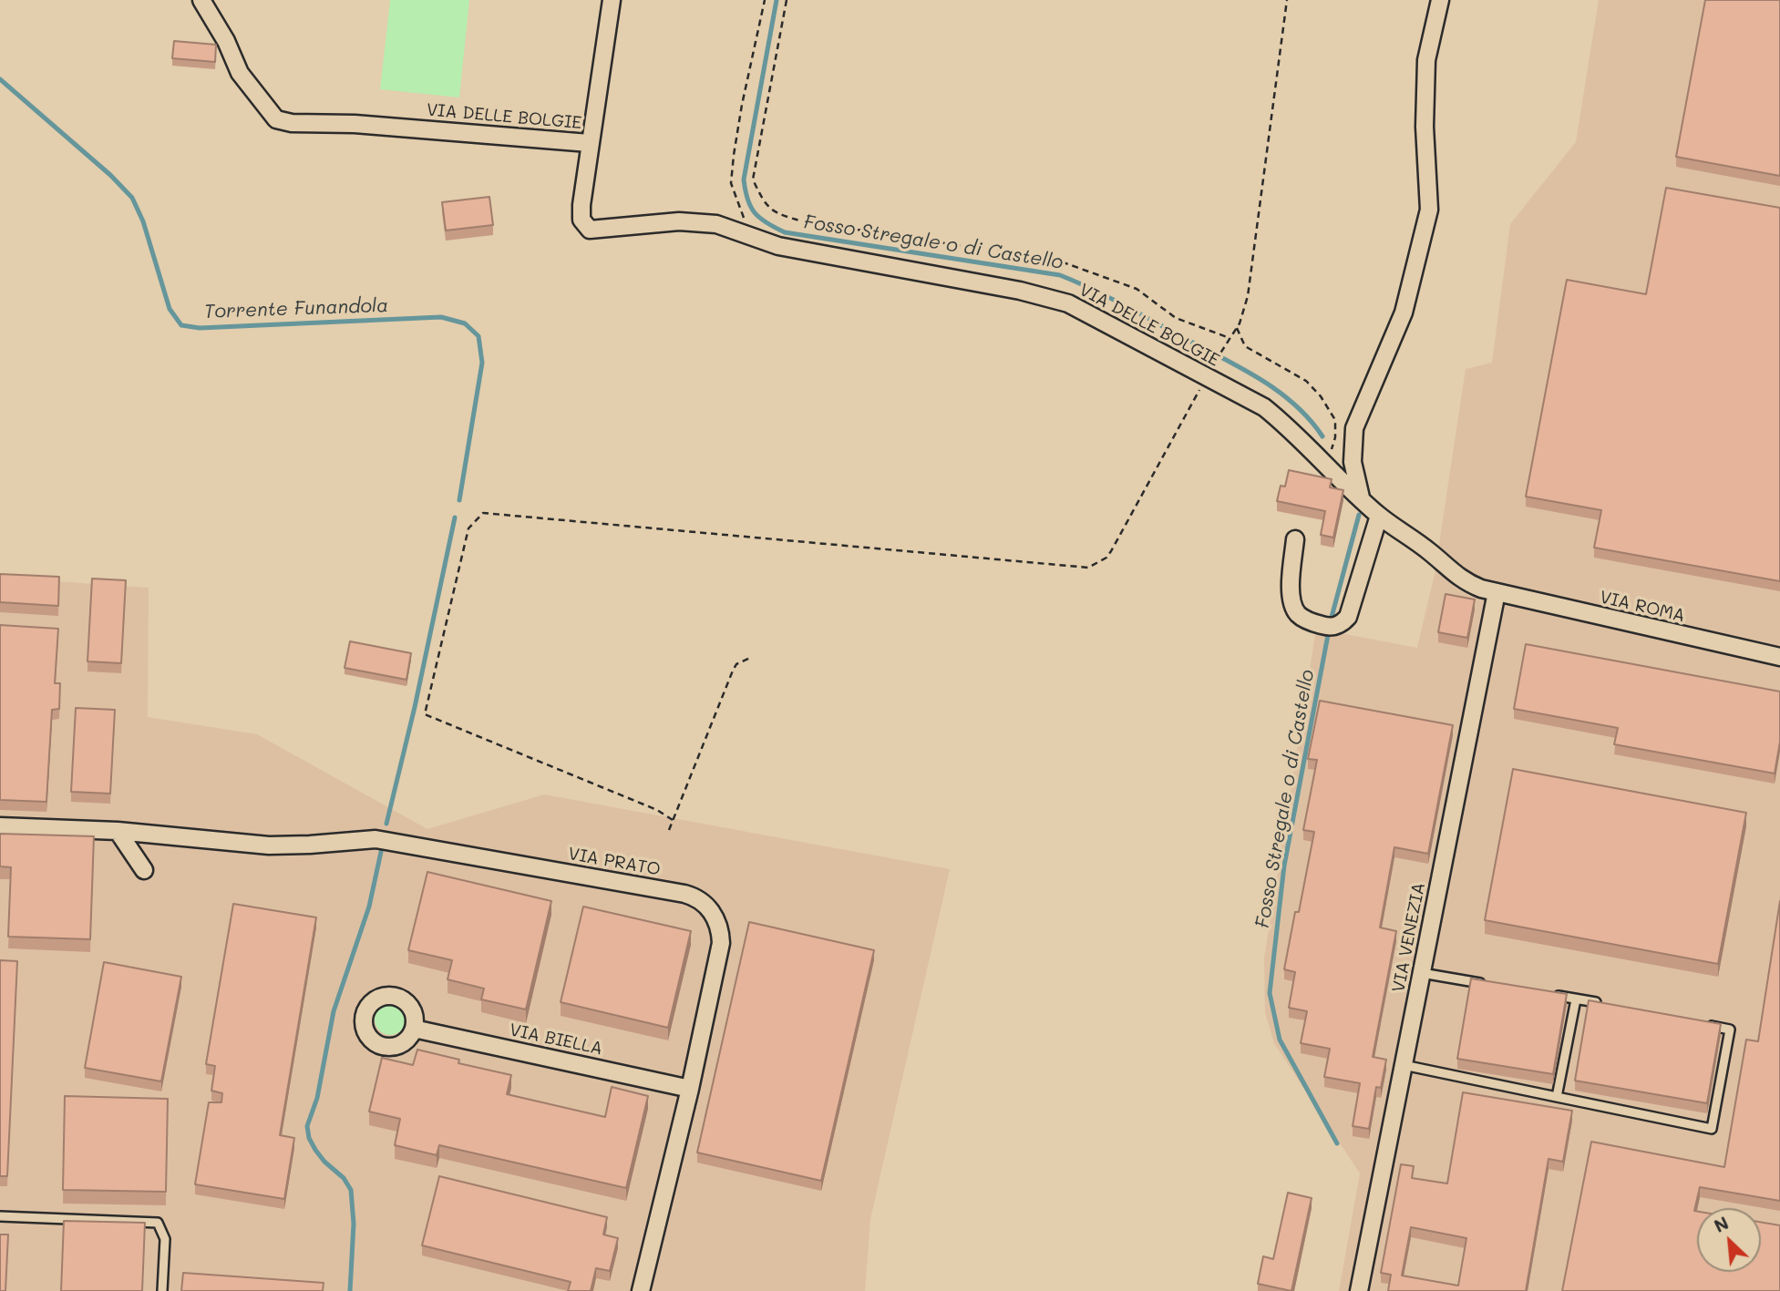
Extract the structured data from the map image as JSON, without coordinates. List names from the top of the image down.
{
  "streets": {
    "street": [
      "VIA DELLE BOLGIE",
      "VIA ROMA",
      "VIA PRATO",
      "VIA VENEZIA",
      "VIA BIELLA"
    ]
  },
  "crossings": [
    ["VIA DELLE BOLGIE", "VIA ROMA"],
    ["VIA ROMA", "VIA VENEZIA"],
    ["VIA PRATO", "VIA BIELLA"]
  ],
  "water": ["Fosso Stregale o di Castello", "Torrente Funandola"],
  "north": "top left"
}
